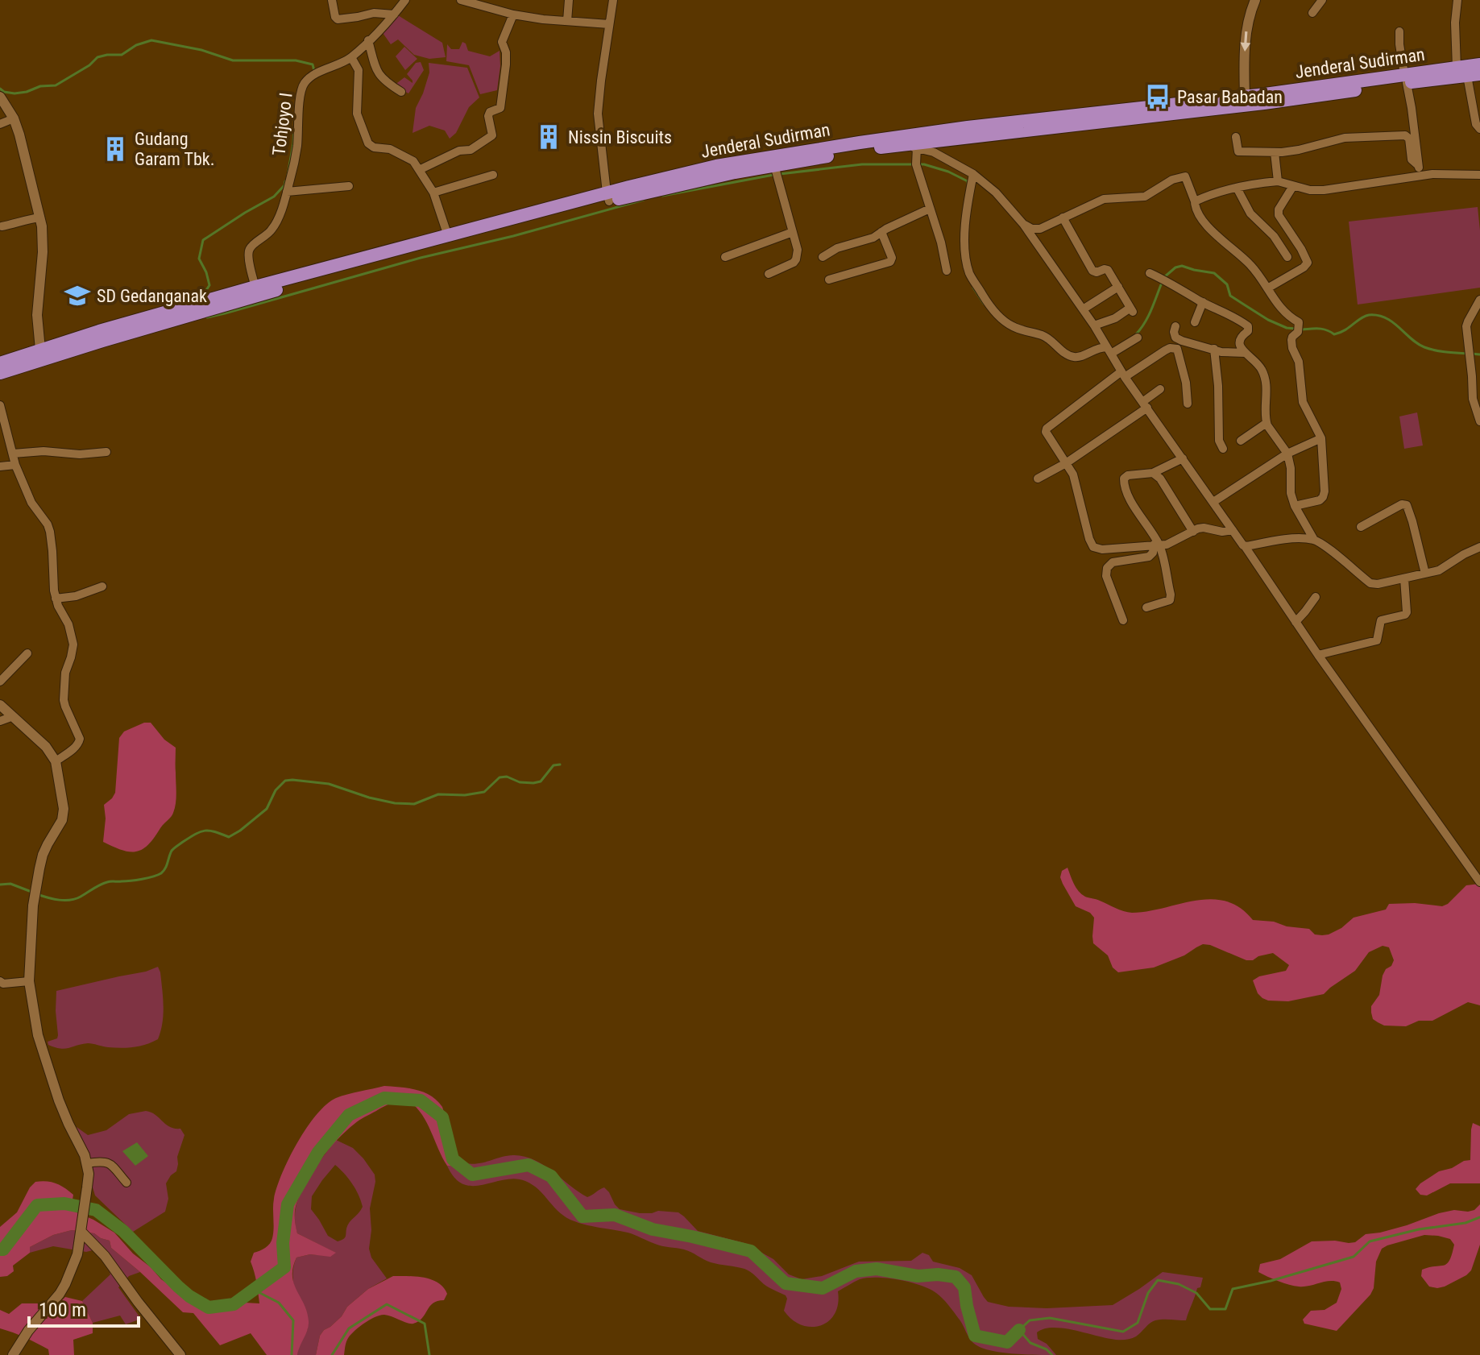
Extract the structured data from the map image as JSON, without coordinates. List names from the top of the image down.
{
  "streets": {
    "highway": ["Jenderal Sudirman"],
    "street": ["Tohjoyo I"]
  },
  "crossings": [
    ["Jenderal Sudirman", "Tohjoyo I"]
  ],
  "places": {
    "bus stop": ["Pasar Babadan"],
    "building": ["Nissin Biscuits", "Gudang Garam Tbk."],
    "school or university": ["SD Gedanganak"]
  },
  "scale_bar": "100 m"
}
